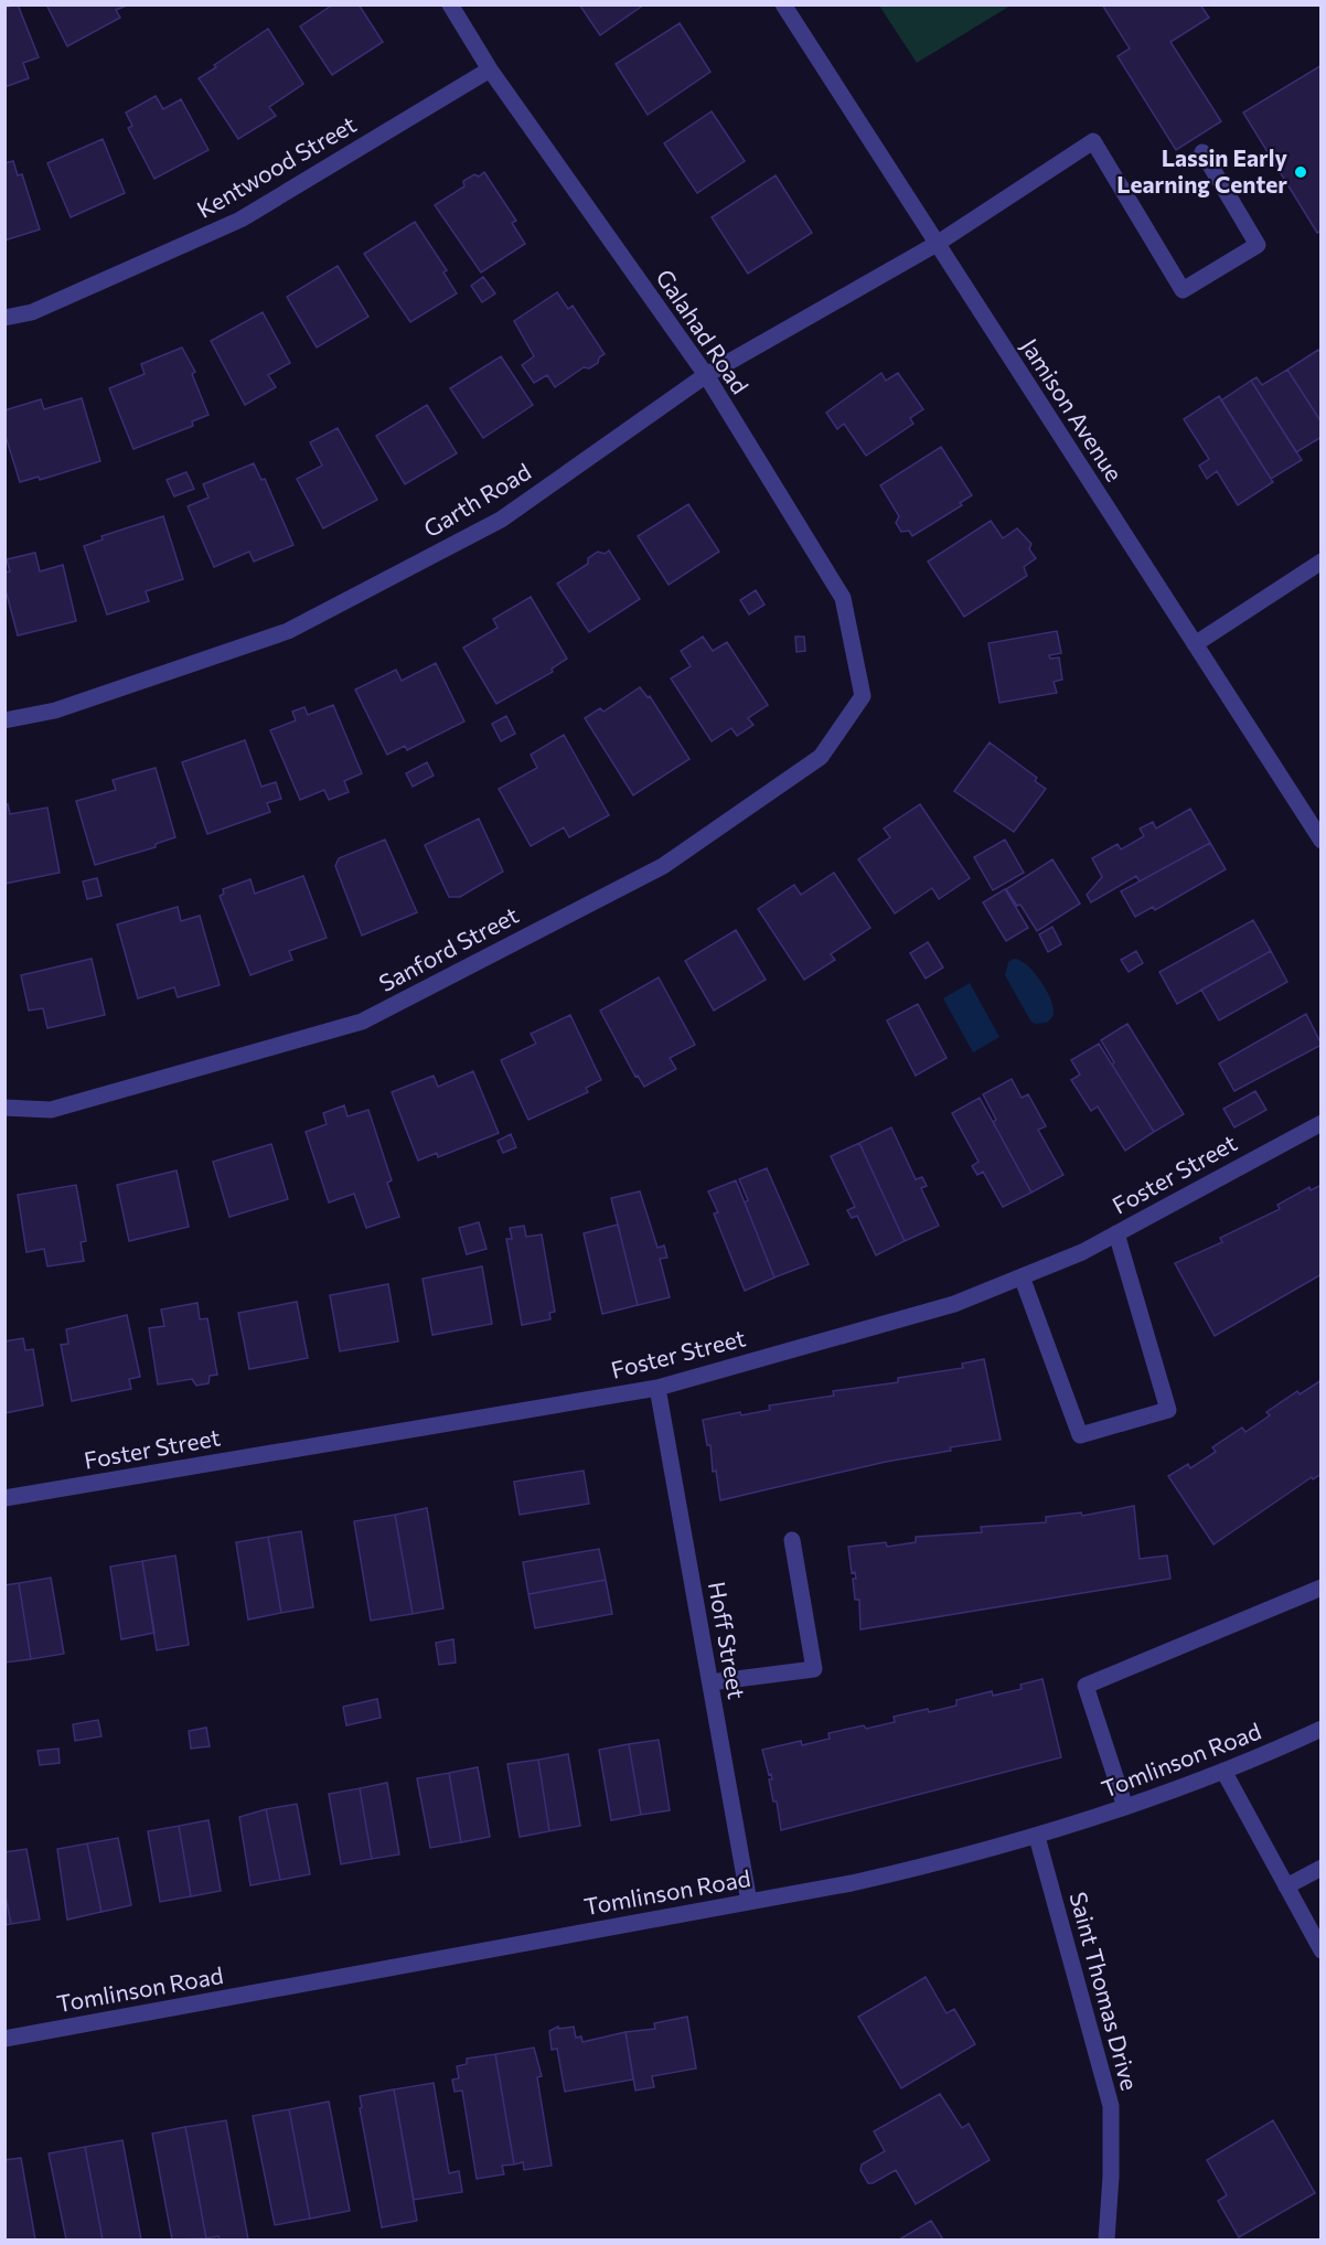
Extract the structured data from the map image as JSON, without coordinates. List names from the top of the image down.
{
  "streets": {
    "street": [
      "Kentwood Street",
      "Galahad Road",
      "Jamison Avenue",
      "Garth Road",
      "Sanford Street",
      "Foster Street",
      "Hoff Street",
      "Tomlinson Road",
      "Saint Thomas Drive"
    ]
  },
  "crossings": [
    ["Kentwood Street", "Galahad Road"],
    ["Galahad Road", "Garth Road"],
    ["Galahad Road", "Sanford Street"],
    ["Jamison Avenue", "Garth Road"],
    ["Foster Street", "Hoff Street"],
    ["Hoff Street", "Tomlinson Road"],
    ["Tomlinson Road", "Saint Thomas Drive"]
  ],
  "places": ["Lassin Early Learning Center"]
}
